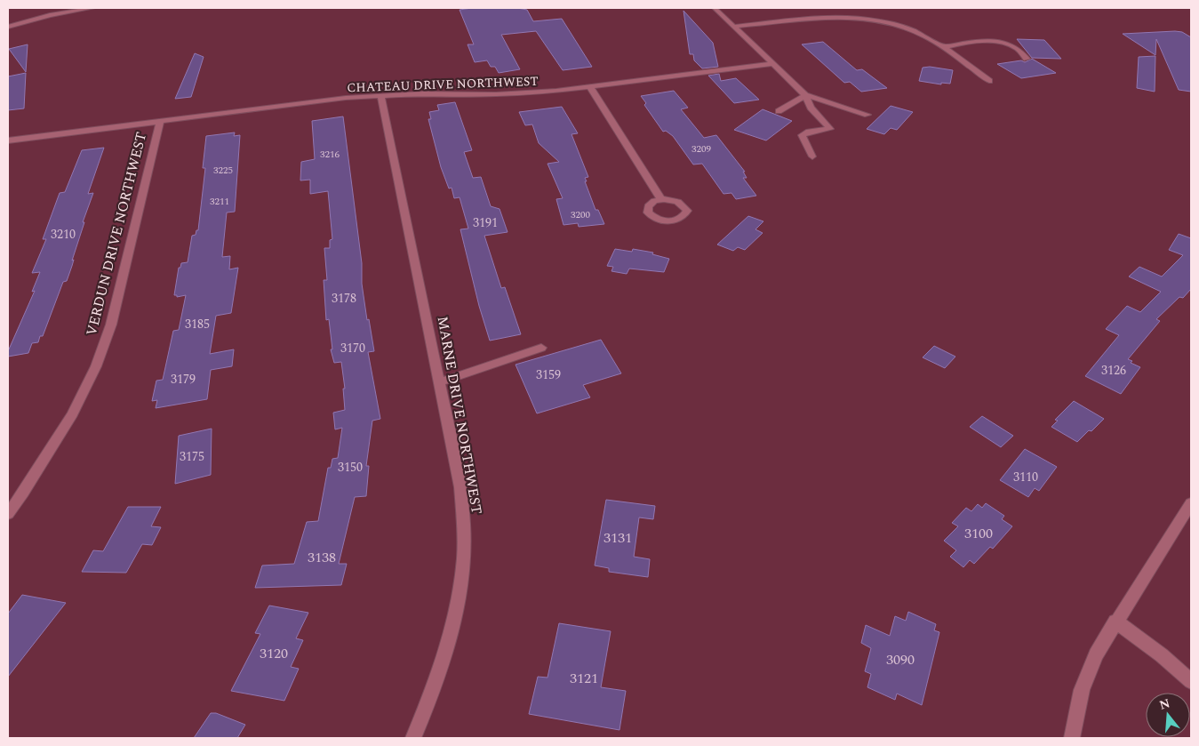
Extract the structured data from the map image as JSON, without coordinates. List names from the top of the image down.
{
  "streets": {
    "street": ["CHATEAU DRIVE NORTHWEST", "VERDUN DRIVE NORTHWEST", "MARNE DRIVE NORTHWEST"]
  },
  "crossings": [
    ["CHATEAU DRIVE NORTHWEST", "VERDUN DRIVE NORTHWEST"],
    ["CHATEAU DRIVE NORTHWEST", "MARNE DRIVE NORTHWEST"]
  ],
  "house_numbers": [
    "3209",
    "3216",
    "3225",
    "3211",
    "3200",
    "3191",
    "3210",
    "3178",
    "3185",
    "3170",
    "3126",
    "3159",
    "3179",
    "3175",
    "3150",
    "3110",
    "3100",
    "3131",
    "3138",
    "3120",
    "3090",
    "3121"
  ],
  "north": "top"
}
